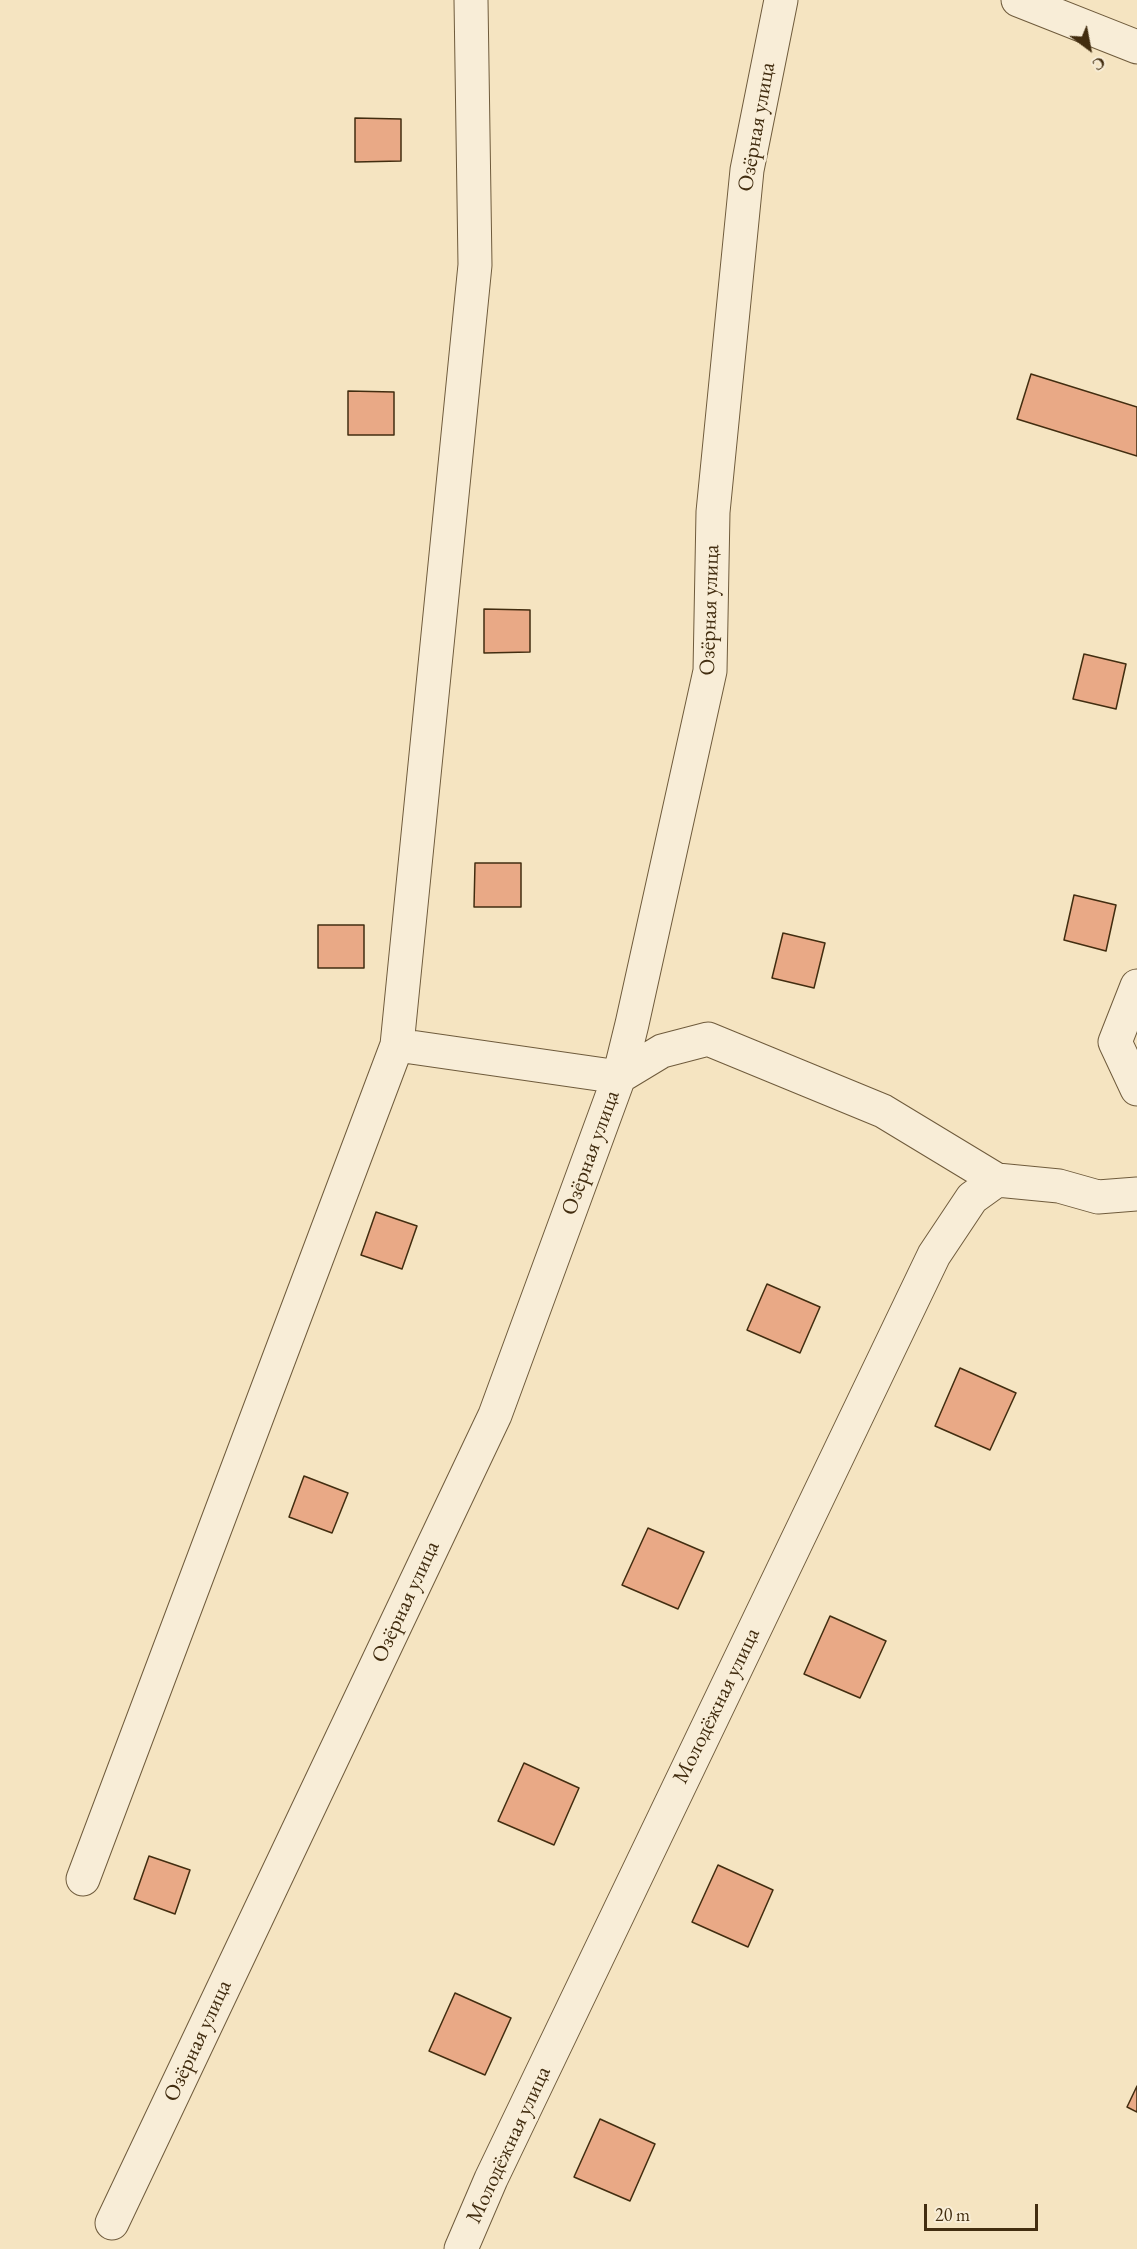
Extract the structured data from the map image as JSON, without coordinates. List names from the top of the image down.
{
  "streets": {
    "street": ["Озёрная улица", "Молодёжная улица"]
  },
  "scale_bar": "20 m",
  "north": "bottom right"
}
